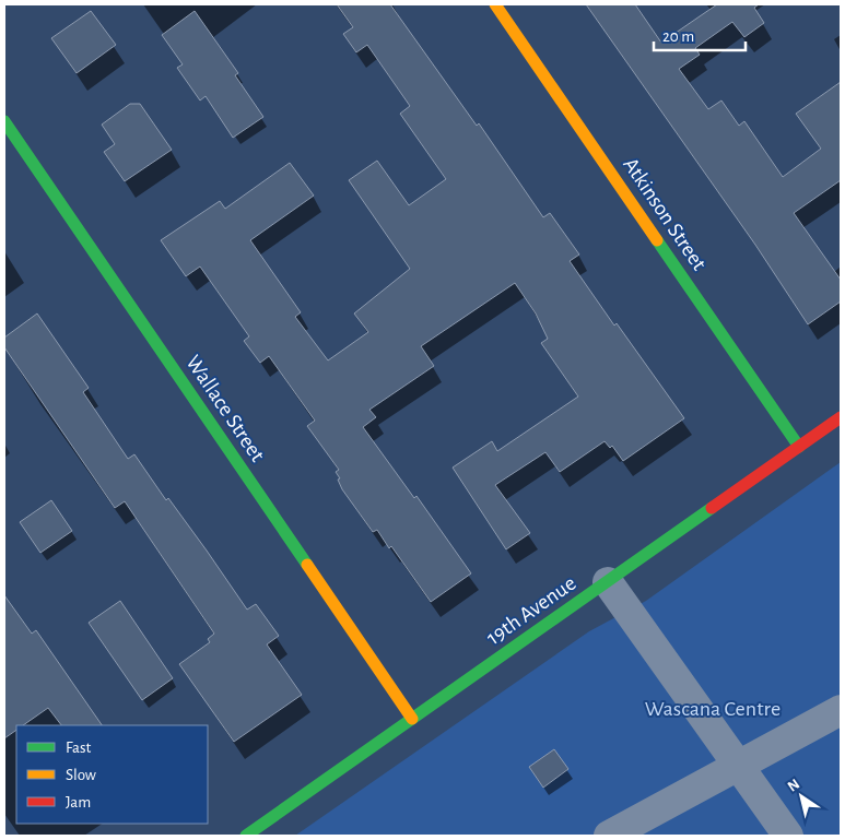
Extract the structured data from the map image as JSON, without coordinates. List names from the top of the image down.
{
  "streets": {
    "street": ["Atkinson Street", "Wallace Street", "19th Avenue"]
  },
  "crossings": [
    ["Atkinson Street", "19th Avenue"],
    ["Wallace Street", "19th Avenue"]
  ],
  "parks": ["Wascana Centre"],
  "legend": ["Fast", "Slow", "Jam"],
  "scale_bar": "20 m",
  "north": "top left"
}
